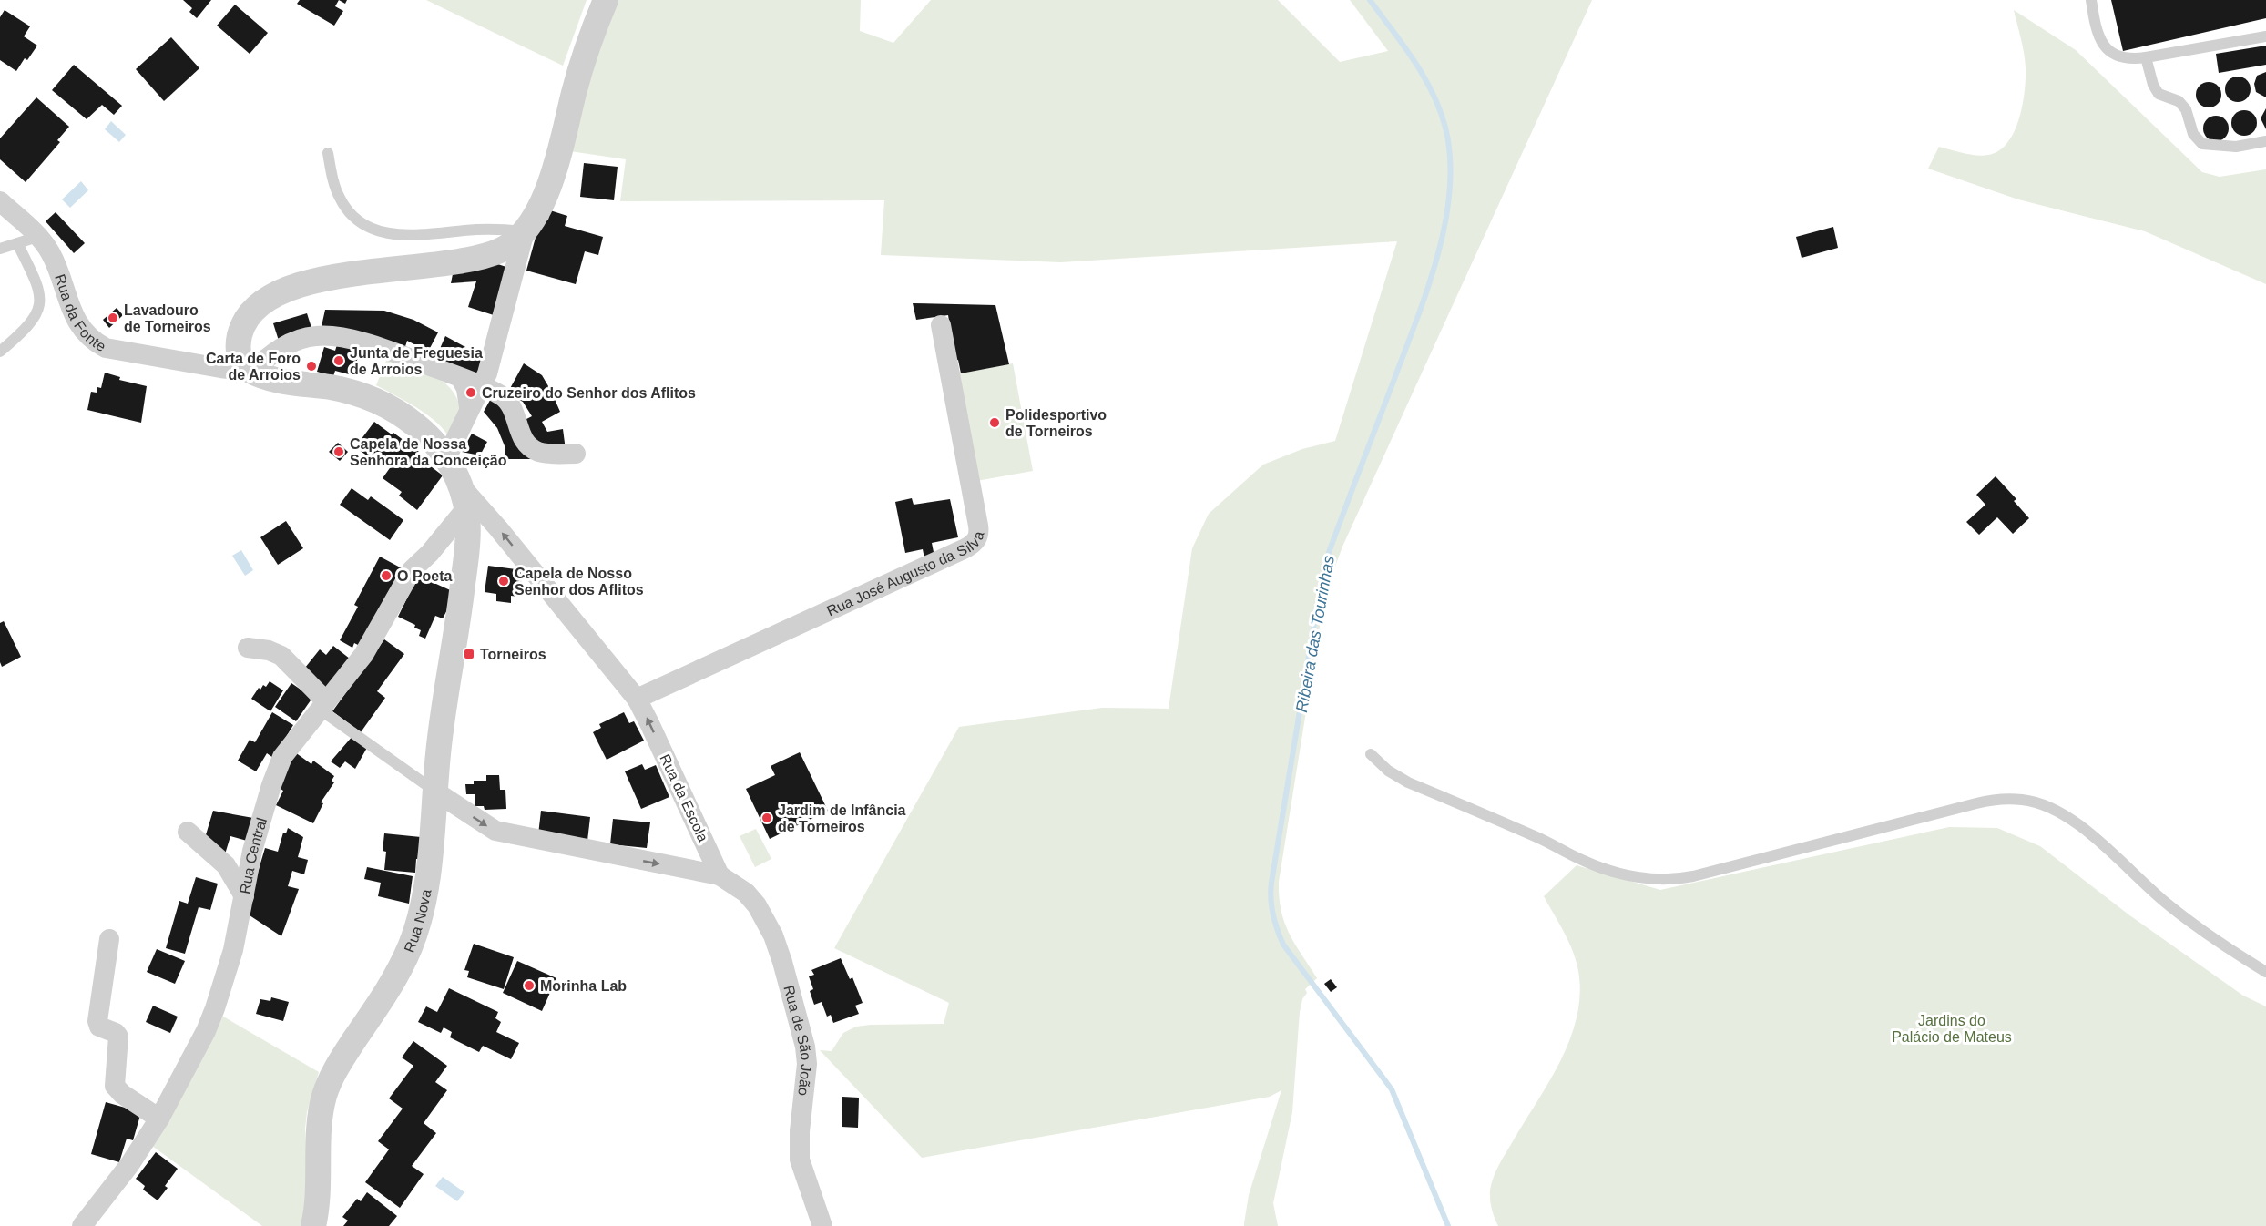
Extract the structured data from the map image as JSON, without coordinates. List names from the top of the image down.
{
  "streets": {
    "street": [
      "Rua da Fonte",
      "Rua José Augusto da Silva",
      "Rua da Escola",
      "Rua Central",
      "Rua Nova",
      "Rua de São João"
    ]
  },
  "crossings": [
    ["Rua José Augusto da Silva", "Rua da Escola"],
    ["Rua da Escola", "Rua Central"],
    ["Rua da Escola", "Rua Nova"],
    ["Rua da Escola", "Rua de São João"],
    ["Rua Central", "Rua Nova"]
  ],
  "one_way": ["Rua da Escola"],
  "water": ["Ribeira das Tourinhas"],
  "parks": ["Jardins do Palácio de Mateus"],
  "places": {
    "other": [
      "Lavadouro de Torneiros",
      "Junta de Freguesia de Arroios",
      "Carta de Foro de Arroios",
      "Cruzeiro do Senhor dos Aflitos",
      "Polidesportivo de Torneiros",
      "Capela de Nossa Senhora da Conceição",
      "O Poeta",
      "Capela de Nosso Senhor dos Aflitos",
      "Jardim de Infância de Torneiros",
      "Morinha Lab"
    ],
    "transit": ["Torneiros"]
  }
}
